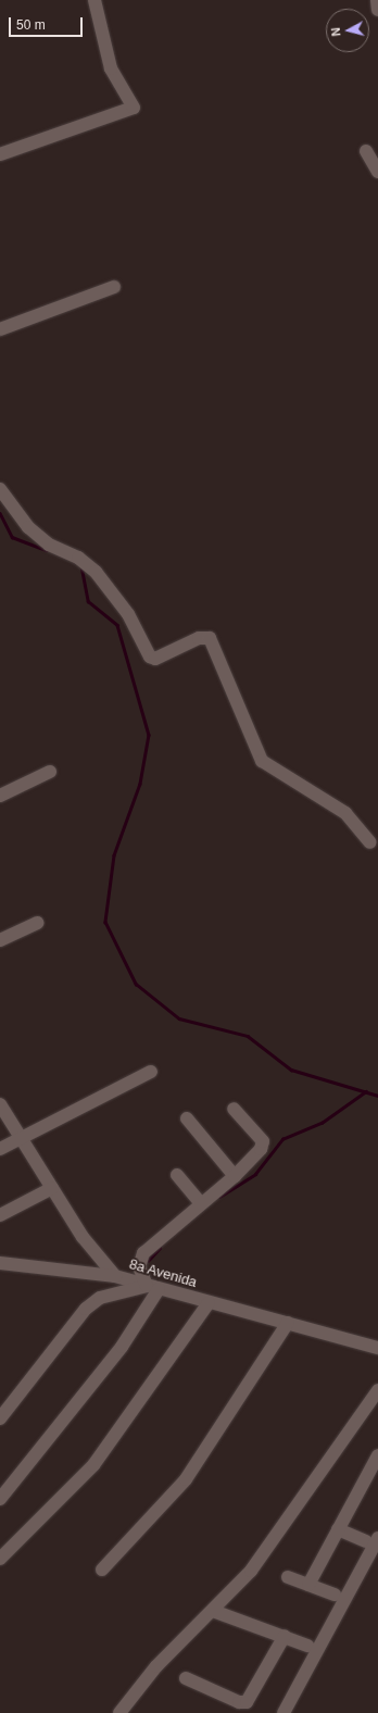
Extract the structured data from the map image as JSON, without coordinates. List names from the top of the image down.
{
  "streets": {
    "street": ["8a Avenida"]
  },
  "scale_bar": "50 m",
  "north": "left"
}
